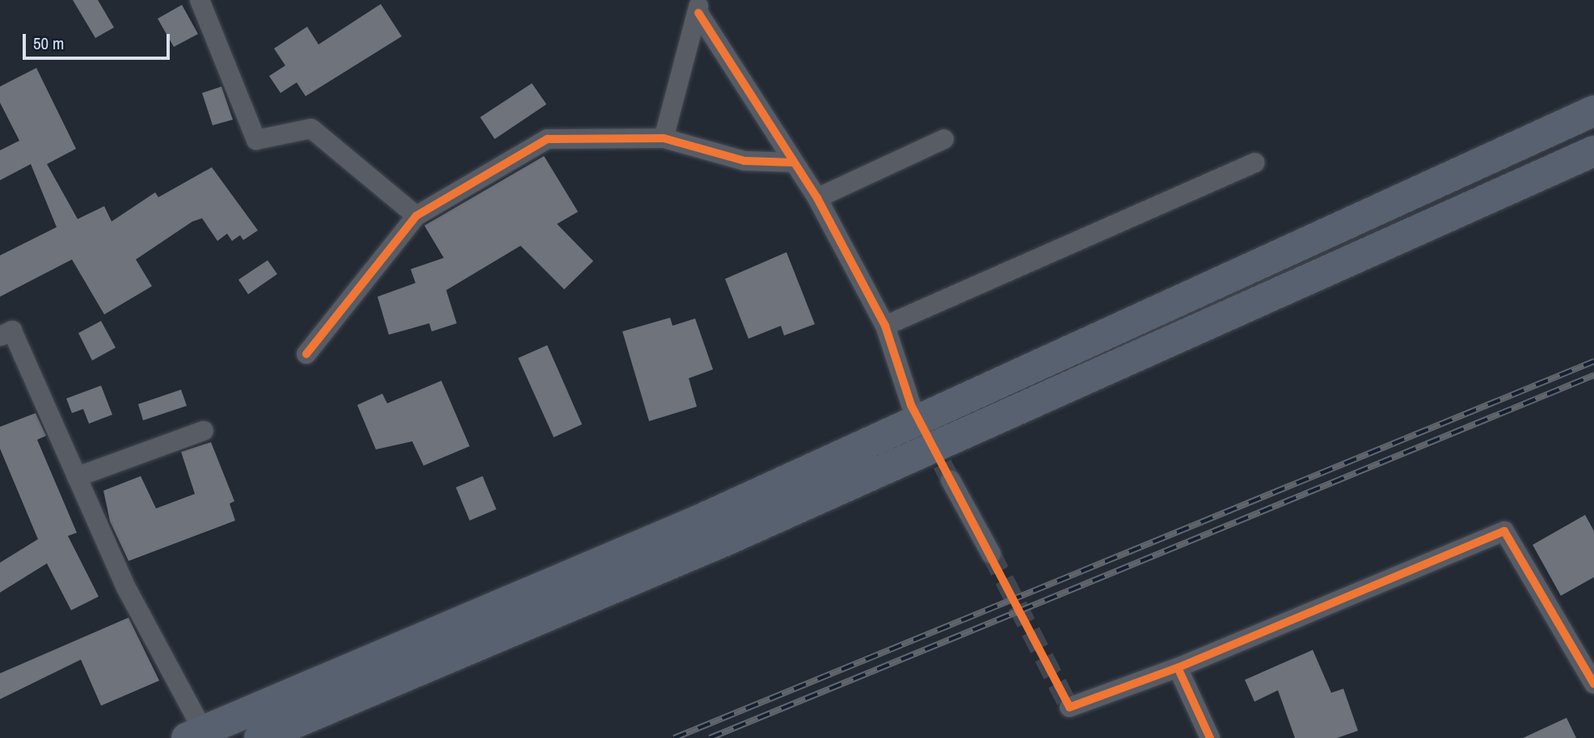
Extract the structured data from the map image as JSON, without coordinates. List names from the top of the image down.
{
  "scale_bar": "50 m"
}
